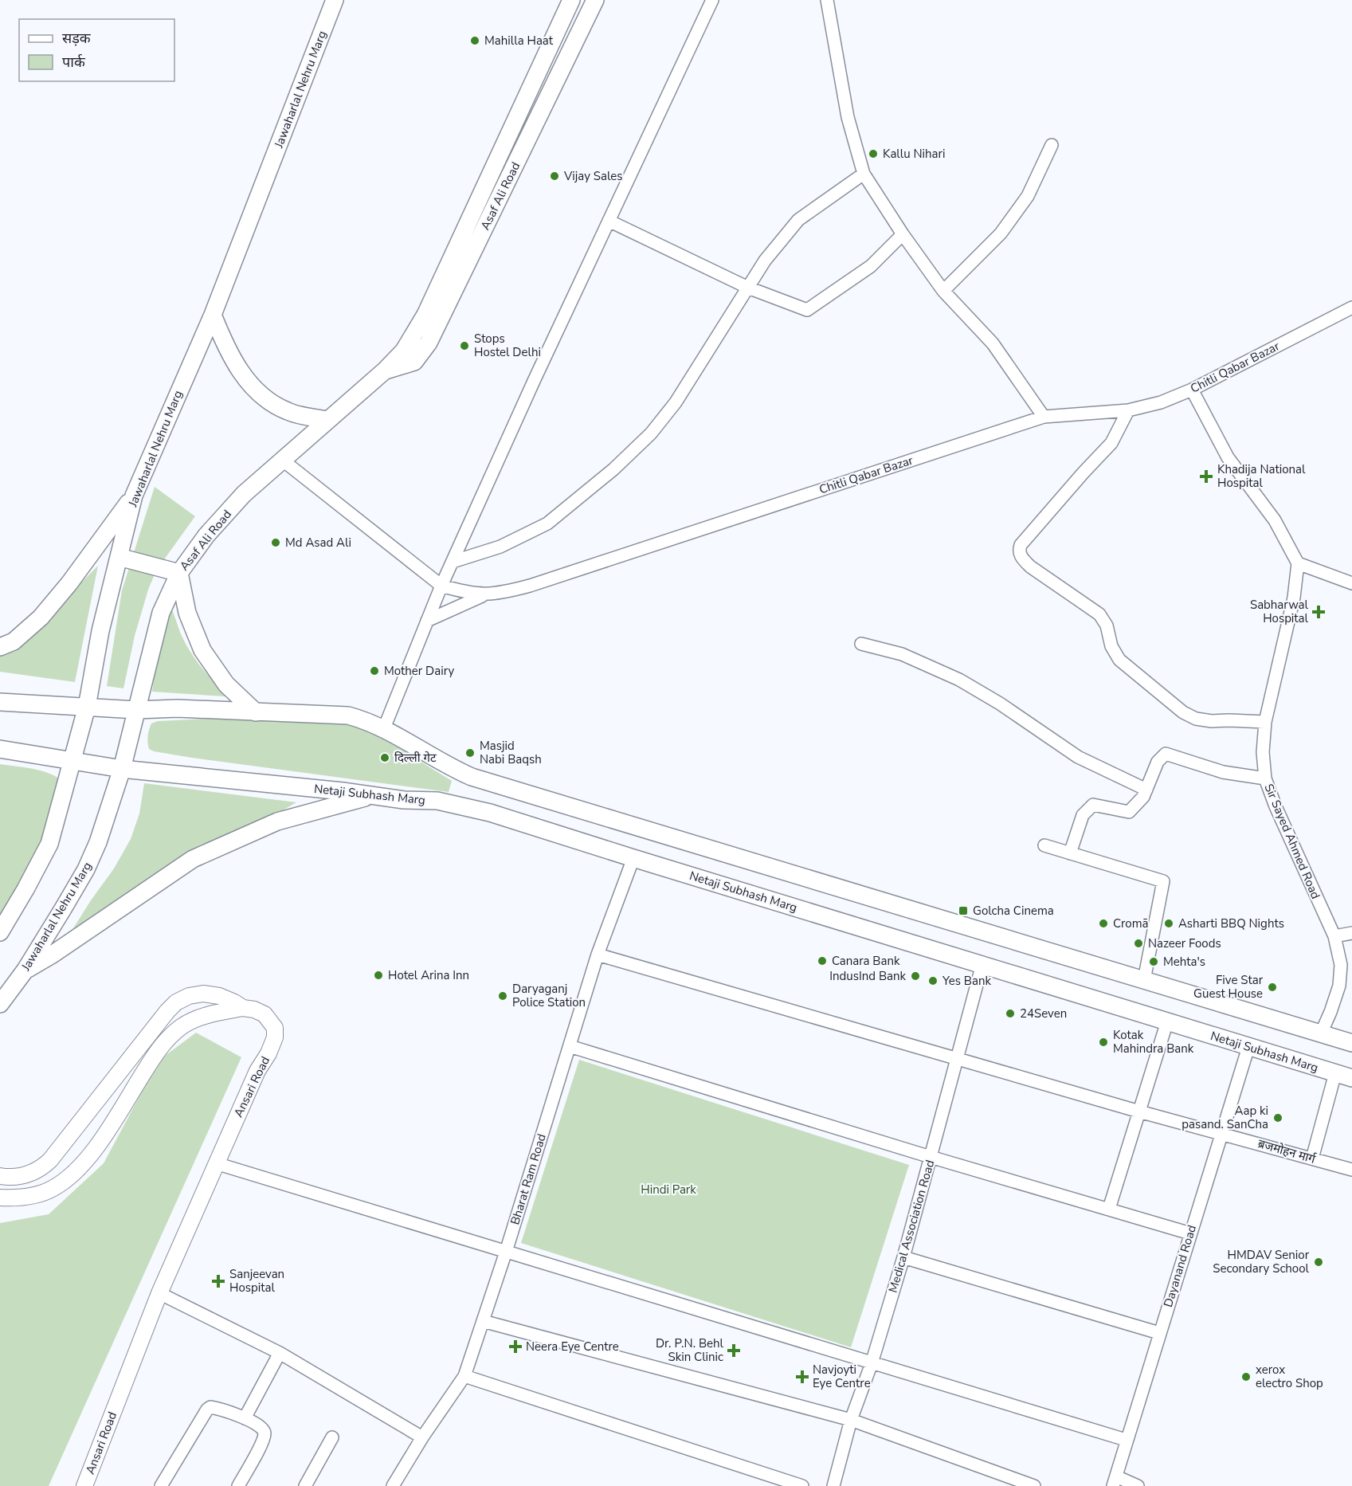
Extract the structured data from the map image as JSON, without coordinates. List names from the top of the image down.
{
  "streets": {
    "main road": ["Jawaharlal Nehru Marg", "Asaf Ali Road", "Netaji Subhash Marg"],
    "street": [
      "Chitli Qabar Bazar",
      "Sir Sayed Ahmed Road",
      "Ansari Road",
      "ब्रजमोहन मार्ग",
      "Bharat Ram Road",
      "Medical Association Road",
      "Dayanand Road"
    ]
  },
  "crossings": [
    ["Jawaharlal Nehru Marg", "Asaf Ali Road"],
    ["Jawaharlal Nehru Marg", "Netaji Subhash Marg"],
    ["Asaf Ali Road", "Chitli Qabar Bazar"],
    ["Asaf Ali Road", "Netaji Subhash Marg"],
    ["Netaji Subhash Marg", "Bharat Ram Road"],
    ["Netaji Subhash Marg", "Medical Association Road"],
    ["Netaji Subhash Marg", "Dayanand Road"],
    ["ब्रजमोहन मार्ग", "Bharat Ram Road"],
    ["ब्रजमोहन मार्ग", "Medical Association Road"],
    ["ब्रजमोहन मार्ग", "Dayanand Road"]
  ],
  "parks": ["Hindi Park"],
  "places": {
    "other": [
      "Mahilla Haat",
      "Kallu Nihari",
      "Vijay Sales",
      "Stops Hostel Delhi",
      "Md Asad Ali",
      "Mother Dairy",
      "Masjid Nabi Baqsh",
      "दिल्ली गेट",
      "Cromā",
      "Asharti BBQ Nights",
      "Nazeer Foods",
      "Canara Bank",
      "Mehta's",
      "Hotel Arina Inn",
      "IndusInd Bank",
      "Yes Bank",
      "Five Star Guest House",
      "Daryaganj Police Station",
      "24Seven",
      "Kotak Mahindra Bank",
      "Aap ki pasand. SanCha",
      "HMDAV Senior Secondary School",
      "xerox electro Shop"
    ],
    "health": [
      "Khadija National Hospital",
      "Sabharwal Hospital",
      "Sanjeevan Hospital",
      "Neera Eye Centre",
      "Dr. P.N. Behl Skin Clinic",
      "Navjoyti Eye Centre"
    ],
    "transit": ["Golcha Cinema"]
  },
  "legend": ["सड़क", "पार्क"]
}
